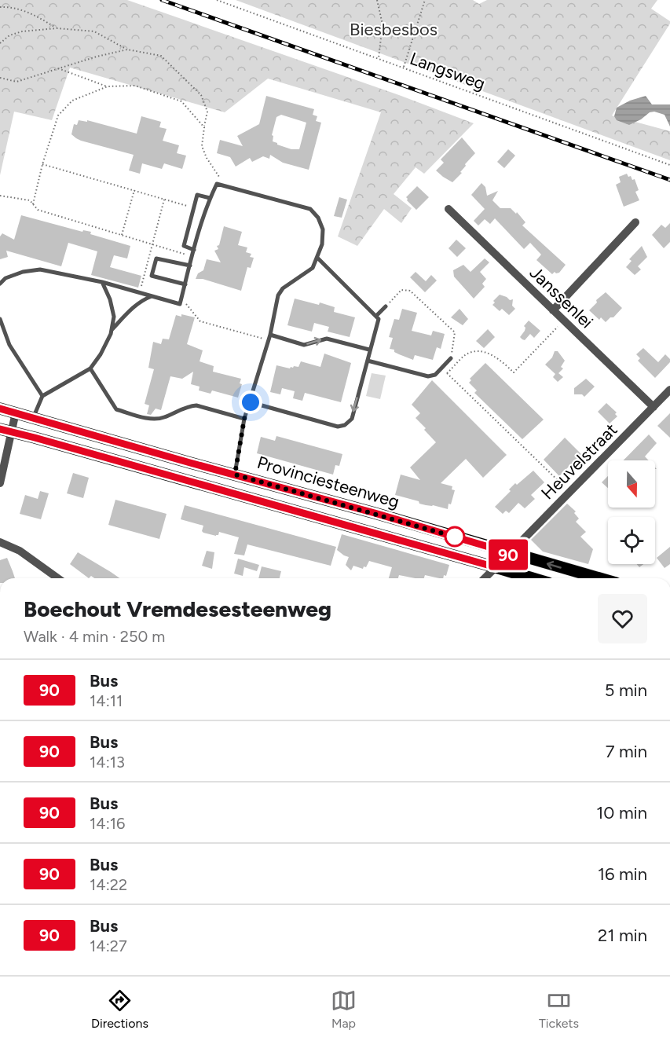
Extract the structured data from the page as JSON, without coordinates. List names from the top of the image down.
{
  "streets": {
    "main road": ["Provinciesteenweg"],
    "street": ["Janssenlei", "Heuvelstraat"],
    "path": ["Langsweg"]
  },
  "crossings": [
    ["Janssenlei", "Heuvelstraat"],
    ["Heuvelstraat", "Provinciesteenweg"]
  ],
  "parks": ["Biesbesbos"],
  "lines": ["bus line 90"],
  "north": "bottom",
  "page": {
    "on_map": "90",
    "heading": ["Boechout Vremdesesteenweg", "Walk · 4 min · 250 m"],
    "list": [
      {
        "mark": "90",
        "name": "Bus",
        "note": "14:11",
        "value": "5 min"
      },
      {
        "mark": "90",
        "name": "Bus",
        "note": "14:13",
        "value": "7 min"
      },
      {
        "mark": "90",
        "name": "Bus",
        "note": "14:16",
        "value": "10 min"
      },
      {
        "mark": "90",
        "name": "Bus",
        "note": "14:22",
        "value": "16 min"
      },
      {
        "mark": "90",
        "name": "Bus",
        "note": "14:27",
        "value": "21 min"
      }
    ],
    "tabs": ["Directions", "Map", "Tickets"]
  }
}
